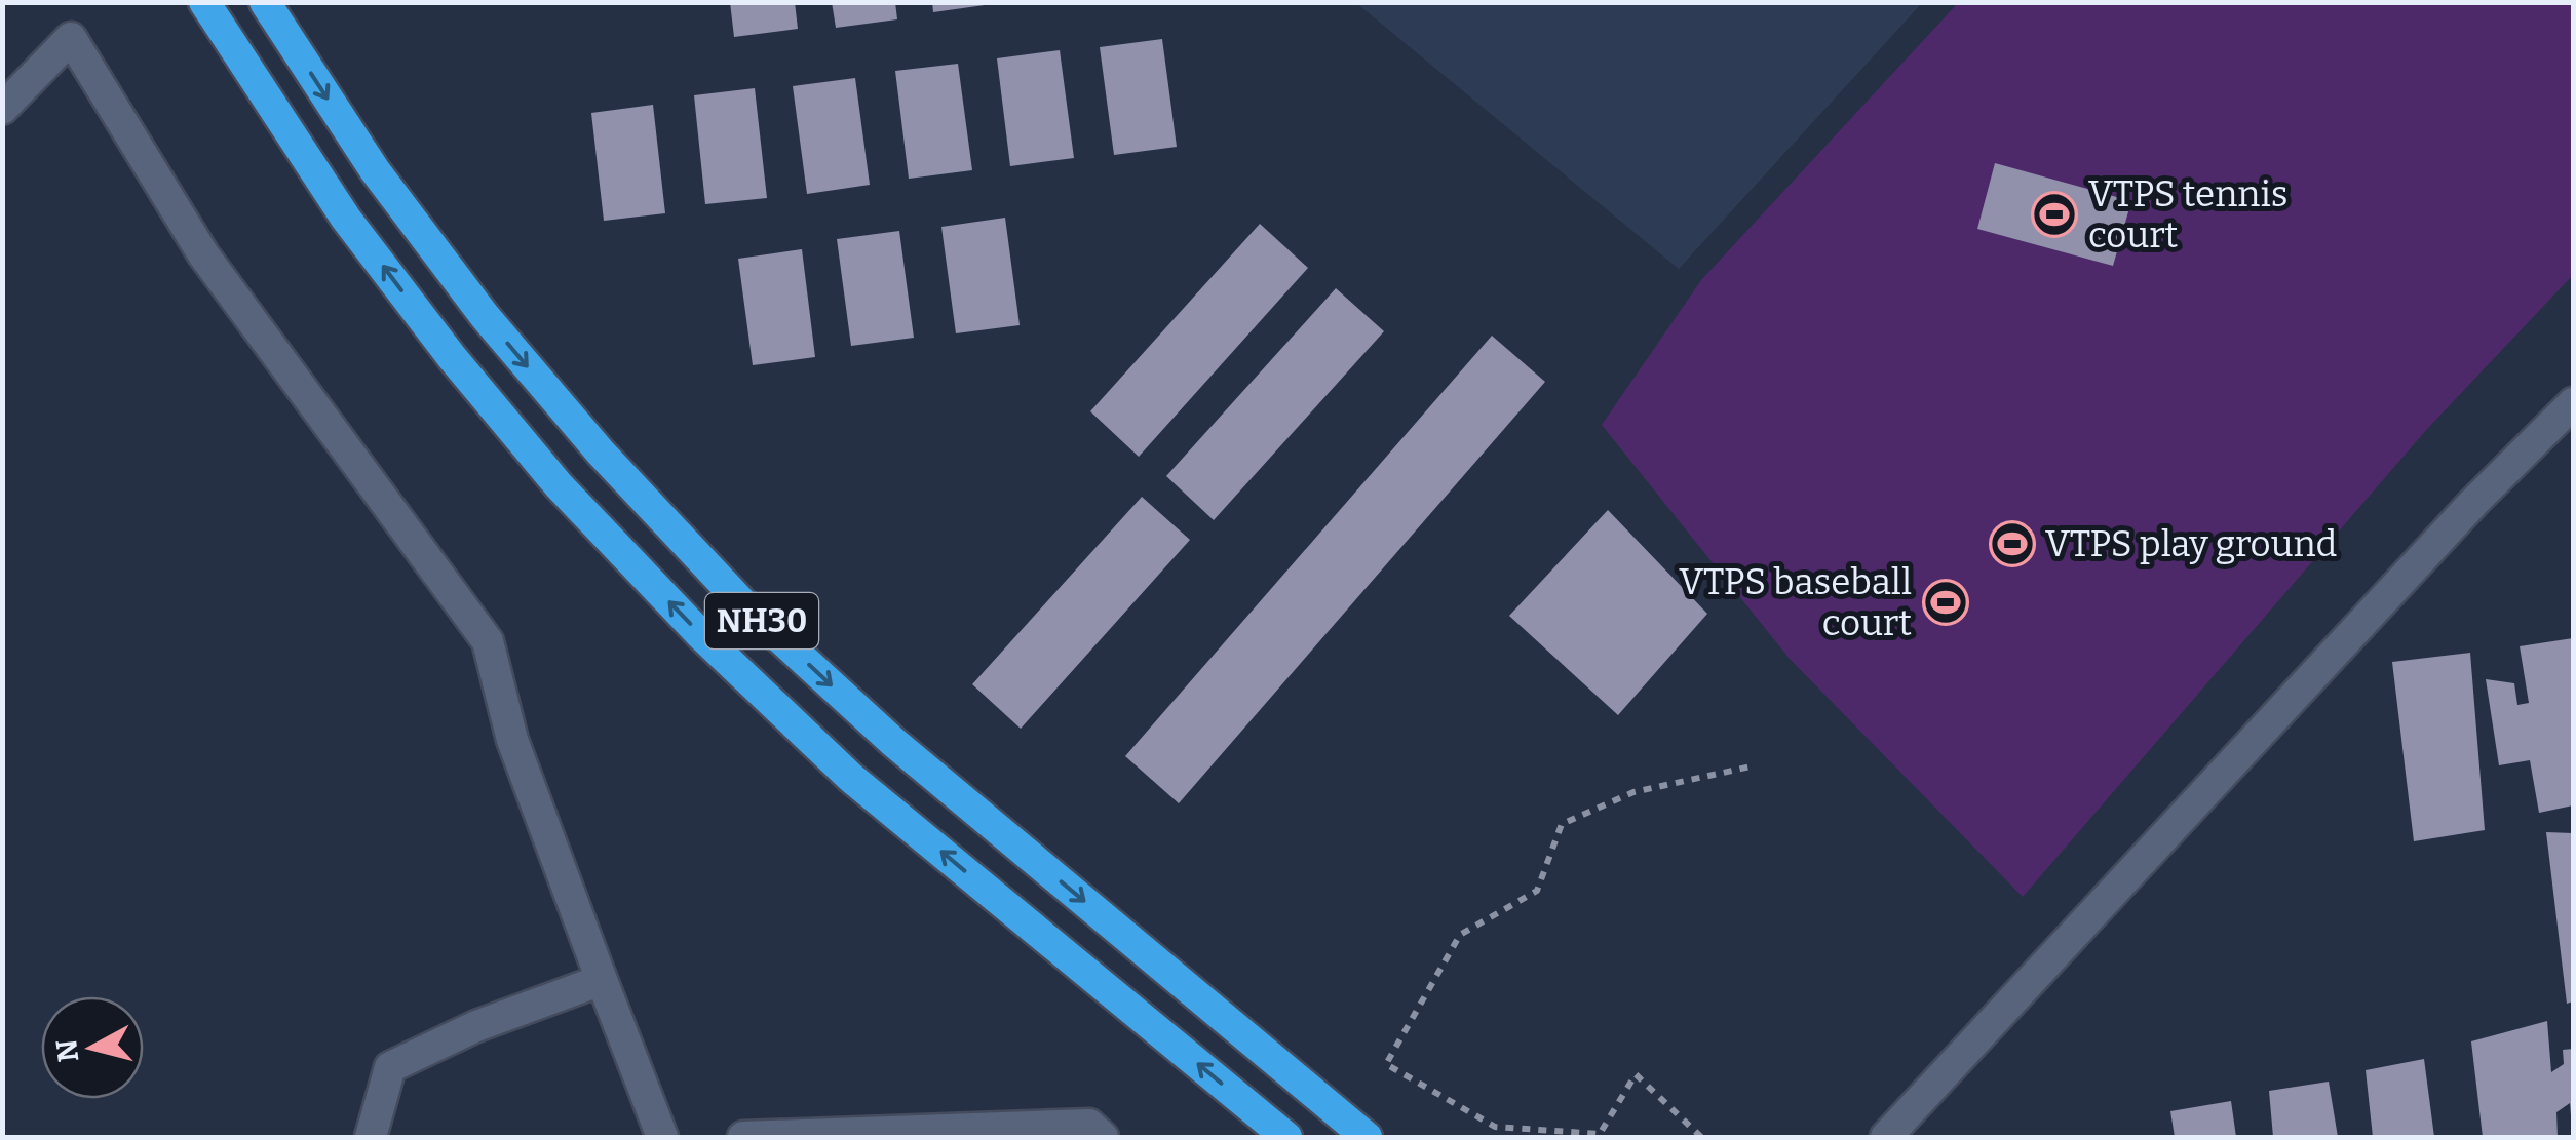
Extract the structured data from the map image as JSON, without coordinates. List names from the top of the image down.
{
  "streets": {
    "highway": ["NH30"]
  },
  "places": {
    "sports": ["VTPS tennis court", "VTPS play ground", "VTPS baseball court"]
  },
  "north": "left"
}
